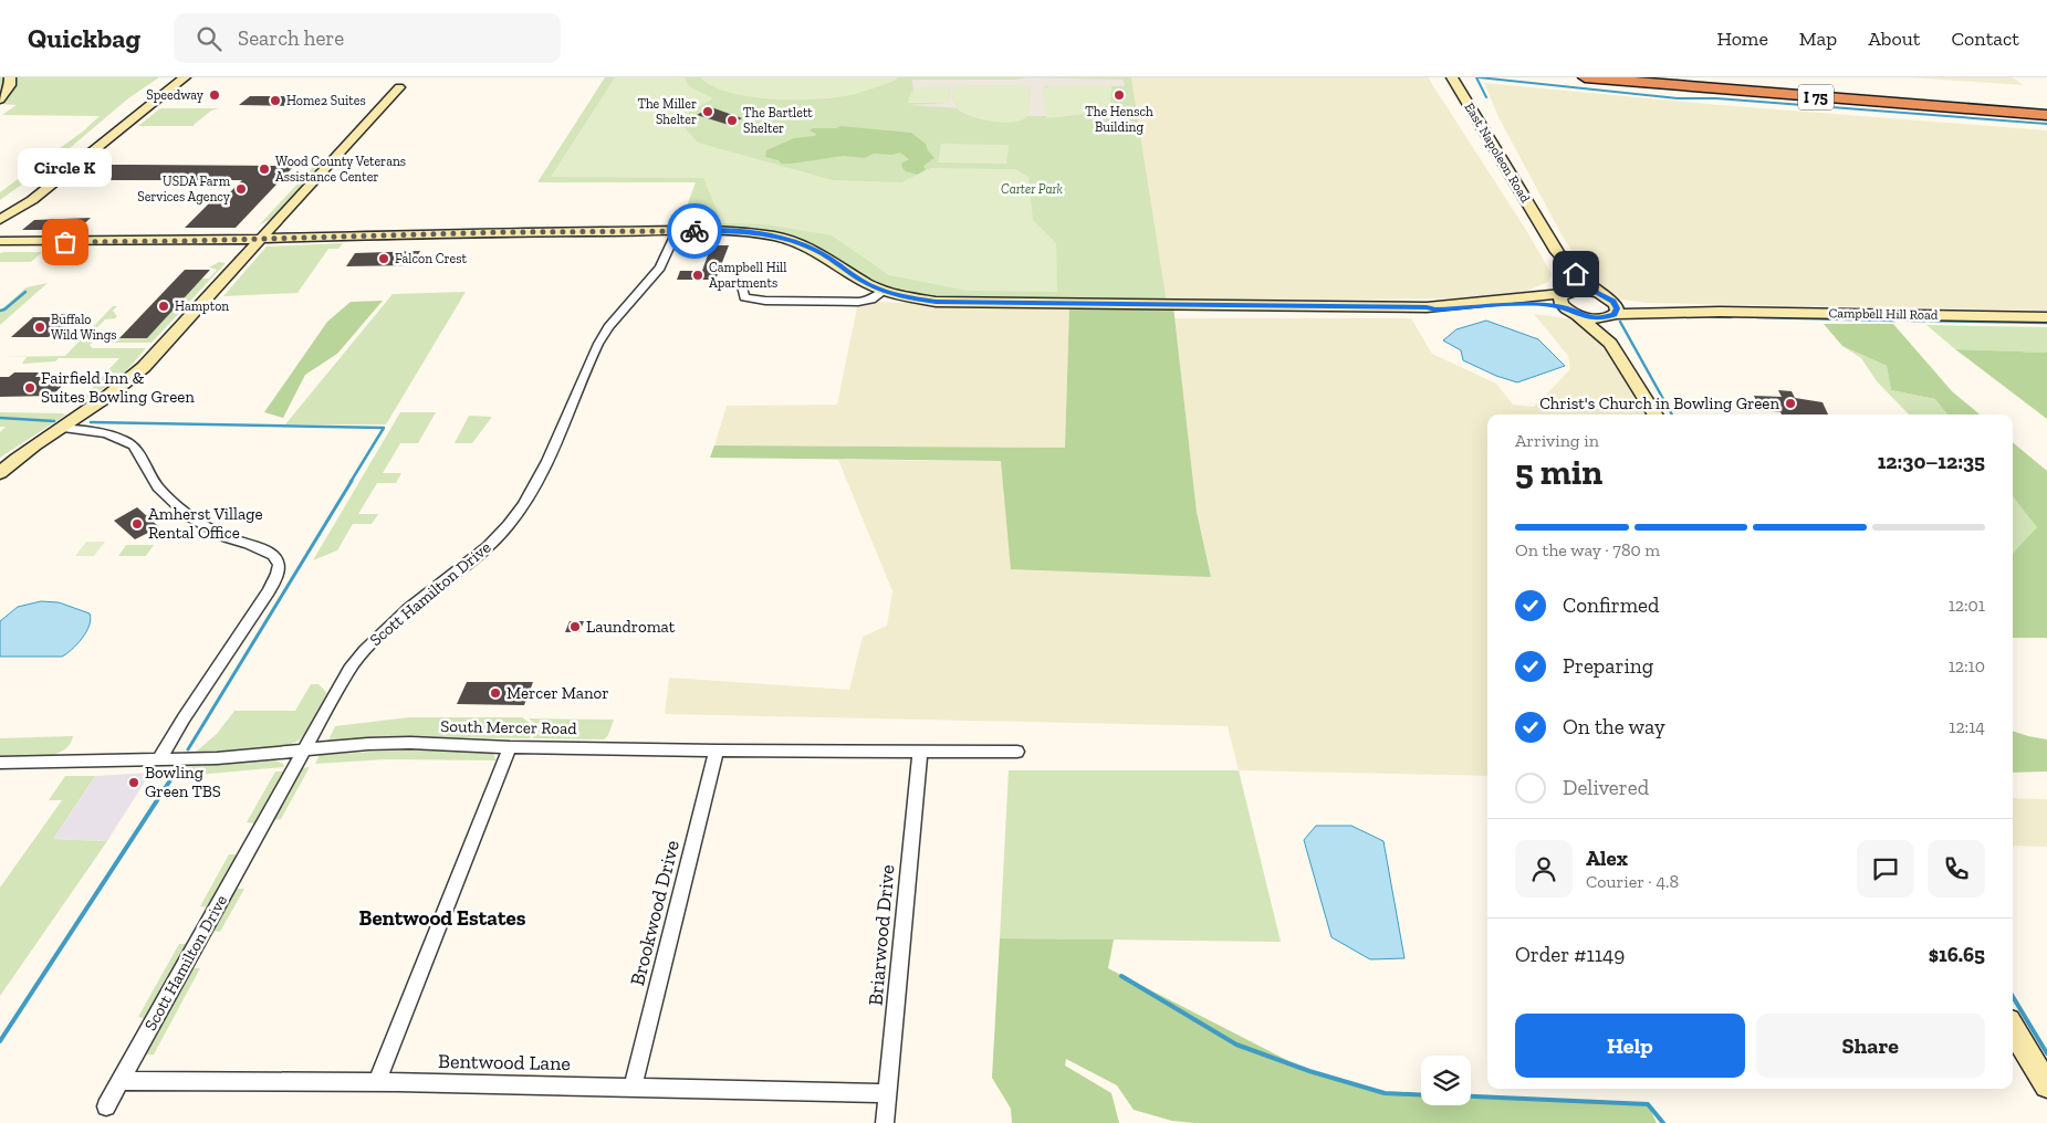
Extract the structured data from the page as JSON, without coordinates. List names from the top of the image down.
{
  "streets": {
    "highway": ["I 75"],
    "main road": ["East Napoleon Road", "Campbell Hill Road"],
    "street": [
      "Scott Hamilton Drive",
      "South Mercer Road",
      "Brookwood Drive",
      "Briarwood Drive",
      "Bentwood Lane"
    ]
  },
  "crossings": [
    ["Scott Hamilton Drive", "South Mercer Road"],
    ["Scott Hamilton Drive", "Bentwood Lane"],
    ["South Mercer Road", "Brookwood Drive"],
    ["South Mercer Road", "Briarwood Drive"],
    ["Brookwood Drive", "Bentwood Lane"],
    ["Briarwood Drive", "Bentwood Lane"]
  ],
  "districts": ["Bentwood Estates"],
  "parks": ["Carter Park"],
  "places": [
    "Speedway",
    "The Hensch Building",
    "Home2 Suites",
    "The Miller Shelter",
    "The Bartlett Shelter",
    "Wood County Veterans Assistance Center",
    "USDA Farm Services Agency",
    "Circle K",
    "Falcon Crest",
    "Campbell Hill Apartments",
    "Hampton",
    "Buffalo Wild Wings",
    "Fairfield Inn & Suites Bowling Green",
    "Christ's Church in Bowling Green",
    "Amherst Village Rental Office",
    "Laundromat",
    "Mercer Manor",
    "Bowling Green TBS"
  ],
  "page": {
    "header": "Quickbag",
    "search": "Search here",
    "nav": [
      "Home",
      "Map",
      "About",
      "Contact"
    ],
    "bubble": "Circle K",
    "heading": ["5 min", "Arriving in", "12:30–12:35"],
    "panel": [
      "Alex",
      "Courier · 4.8",
      "Order #1149",
      "$16.65"
    ],
    "bar": "On the way · 780 m",
    "list": [
      ["Confirmed", "12:01"],
      ["Preparing", "12:10"],
      ["On the way", "12:14"],
      "Delivered"
    ],
    "buttons": ["Help", "Share"]
  }
}
